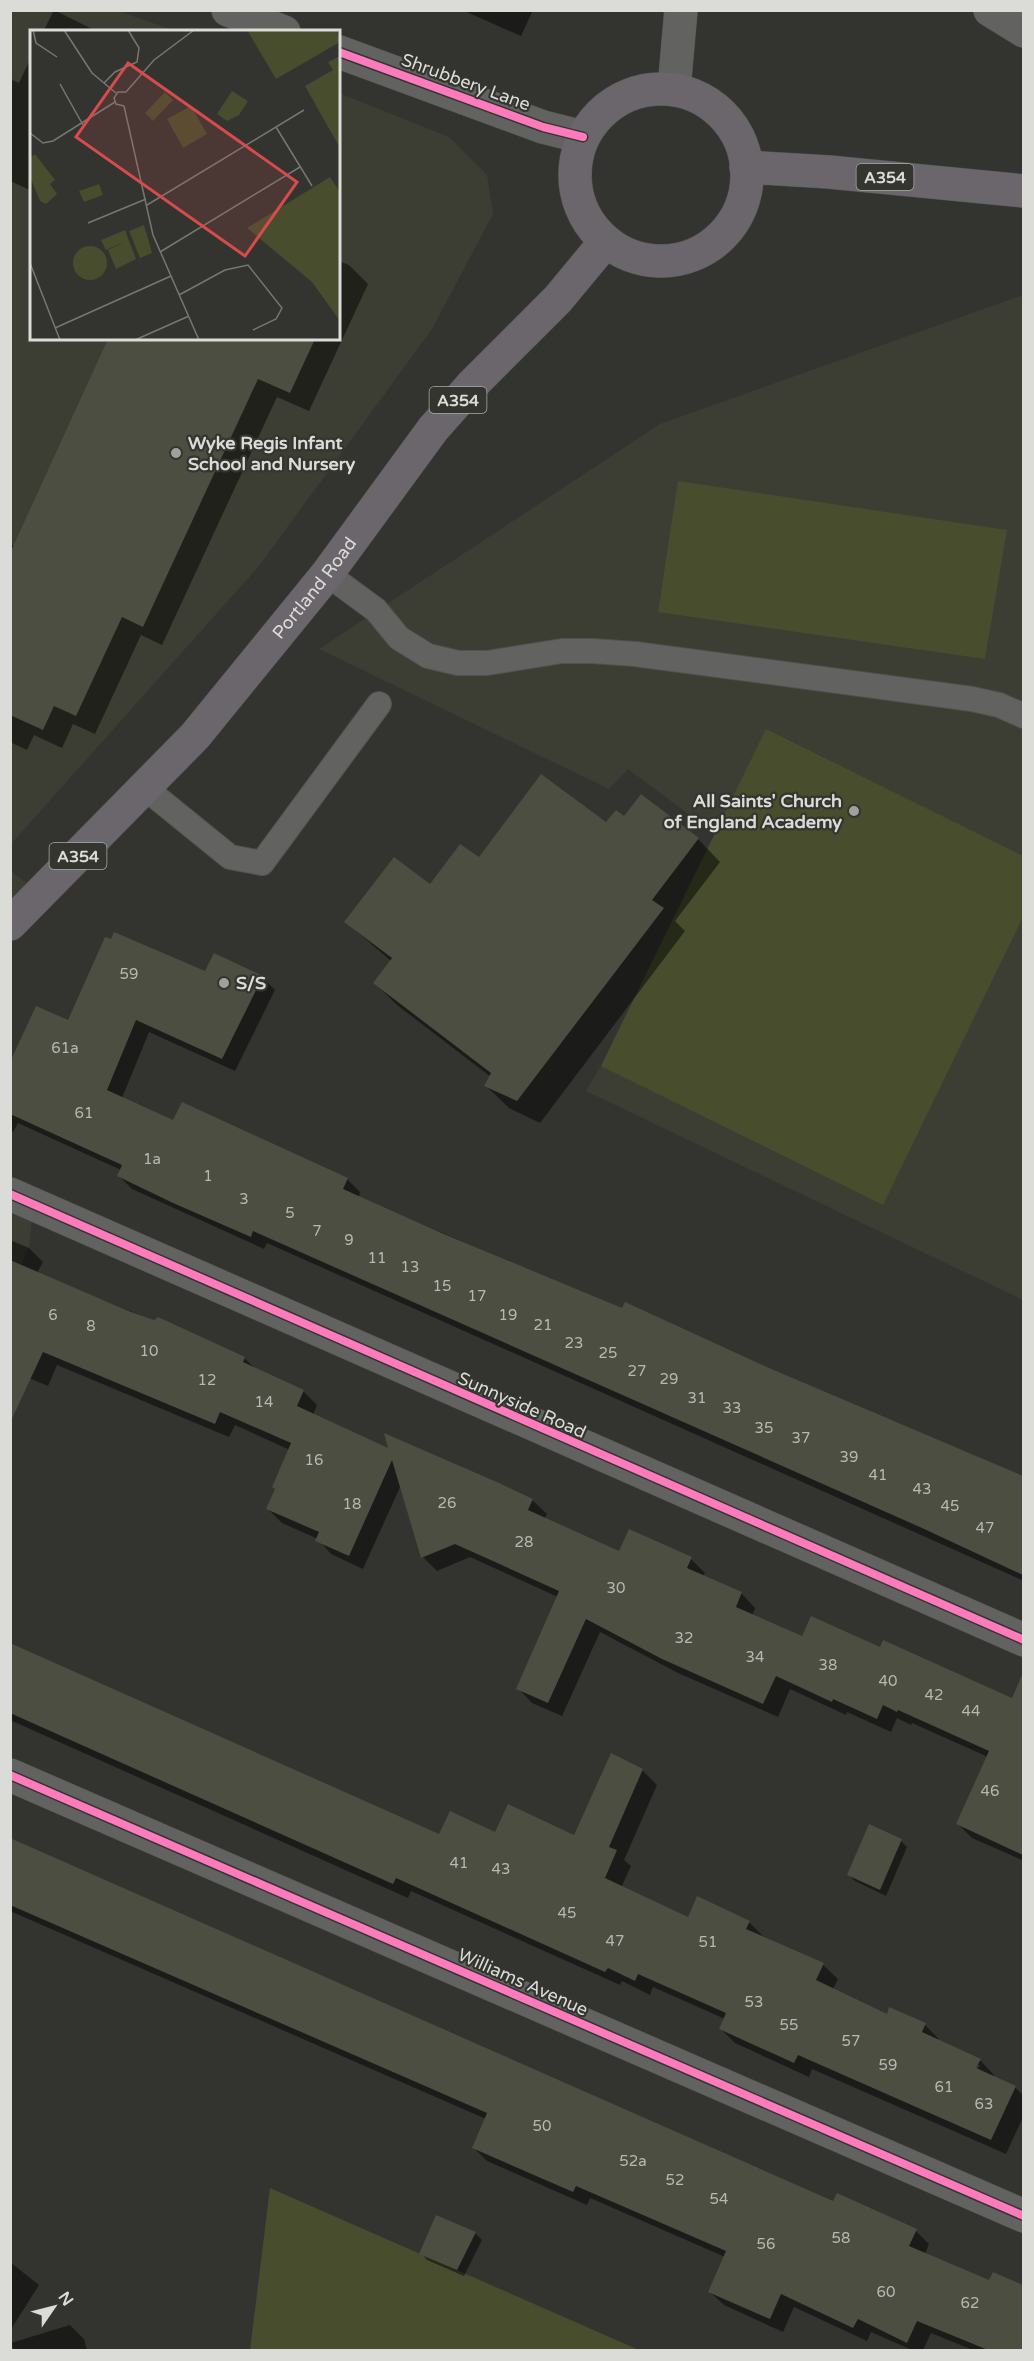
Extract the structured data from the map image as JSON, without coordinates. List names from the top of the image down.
{
  "streets": {
    "highway": ["A354", "Portland Road"],
    "street": ["Shrubbery Lane", "Sunnyside Road", "Williams Avenue"]
  },
  "crossings": [
    ["Shrubbery Lane", "A354"],
    ["Shrubbery Lane", "Portland Road"],
    ["A354", "Portland Road"]
  ],
  "places": ["Wyke Regis Infant School and Nursery", "All Saints' Church of England Academy", "S/S"],
  "house_numbers": [
    "59",
    "61a",
    "61",
    "1a",
    "1",
    "3",
    "5",
    "7",
    "9",
    "11",
    "13",
    "15",
    "17",
    "6",
    "19",
    "21",
    "8",
    "23",
    "10",
    "25",
    "27",
    "29",
    "12",
    "31",
    "14",
    "33",
    "35",
    "37",
    "39",
    "16",
    "41",
    "43",
    "26",
    "18",
    "45",
    "47",
    "28",
    "30",
    "32",
    "34",
    "38",
    "40",
    "42",
    "44",
    "46",
    "41",
    "43",
    "45",
    "47",
    "51",
    "53",
    "55",
    "57",
    "59",
    "61",
    "63",
    "50",
    "52a",
    "52",
    "54",
    "58",
    "56",
    "60",
    "62"
  ],
  "north": "top right"
}
